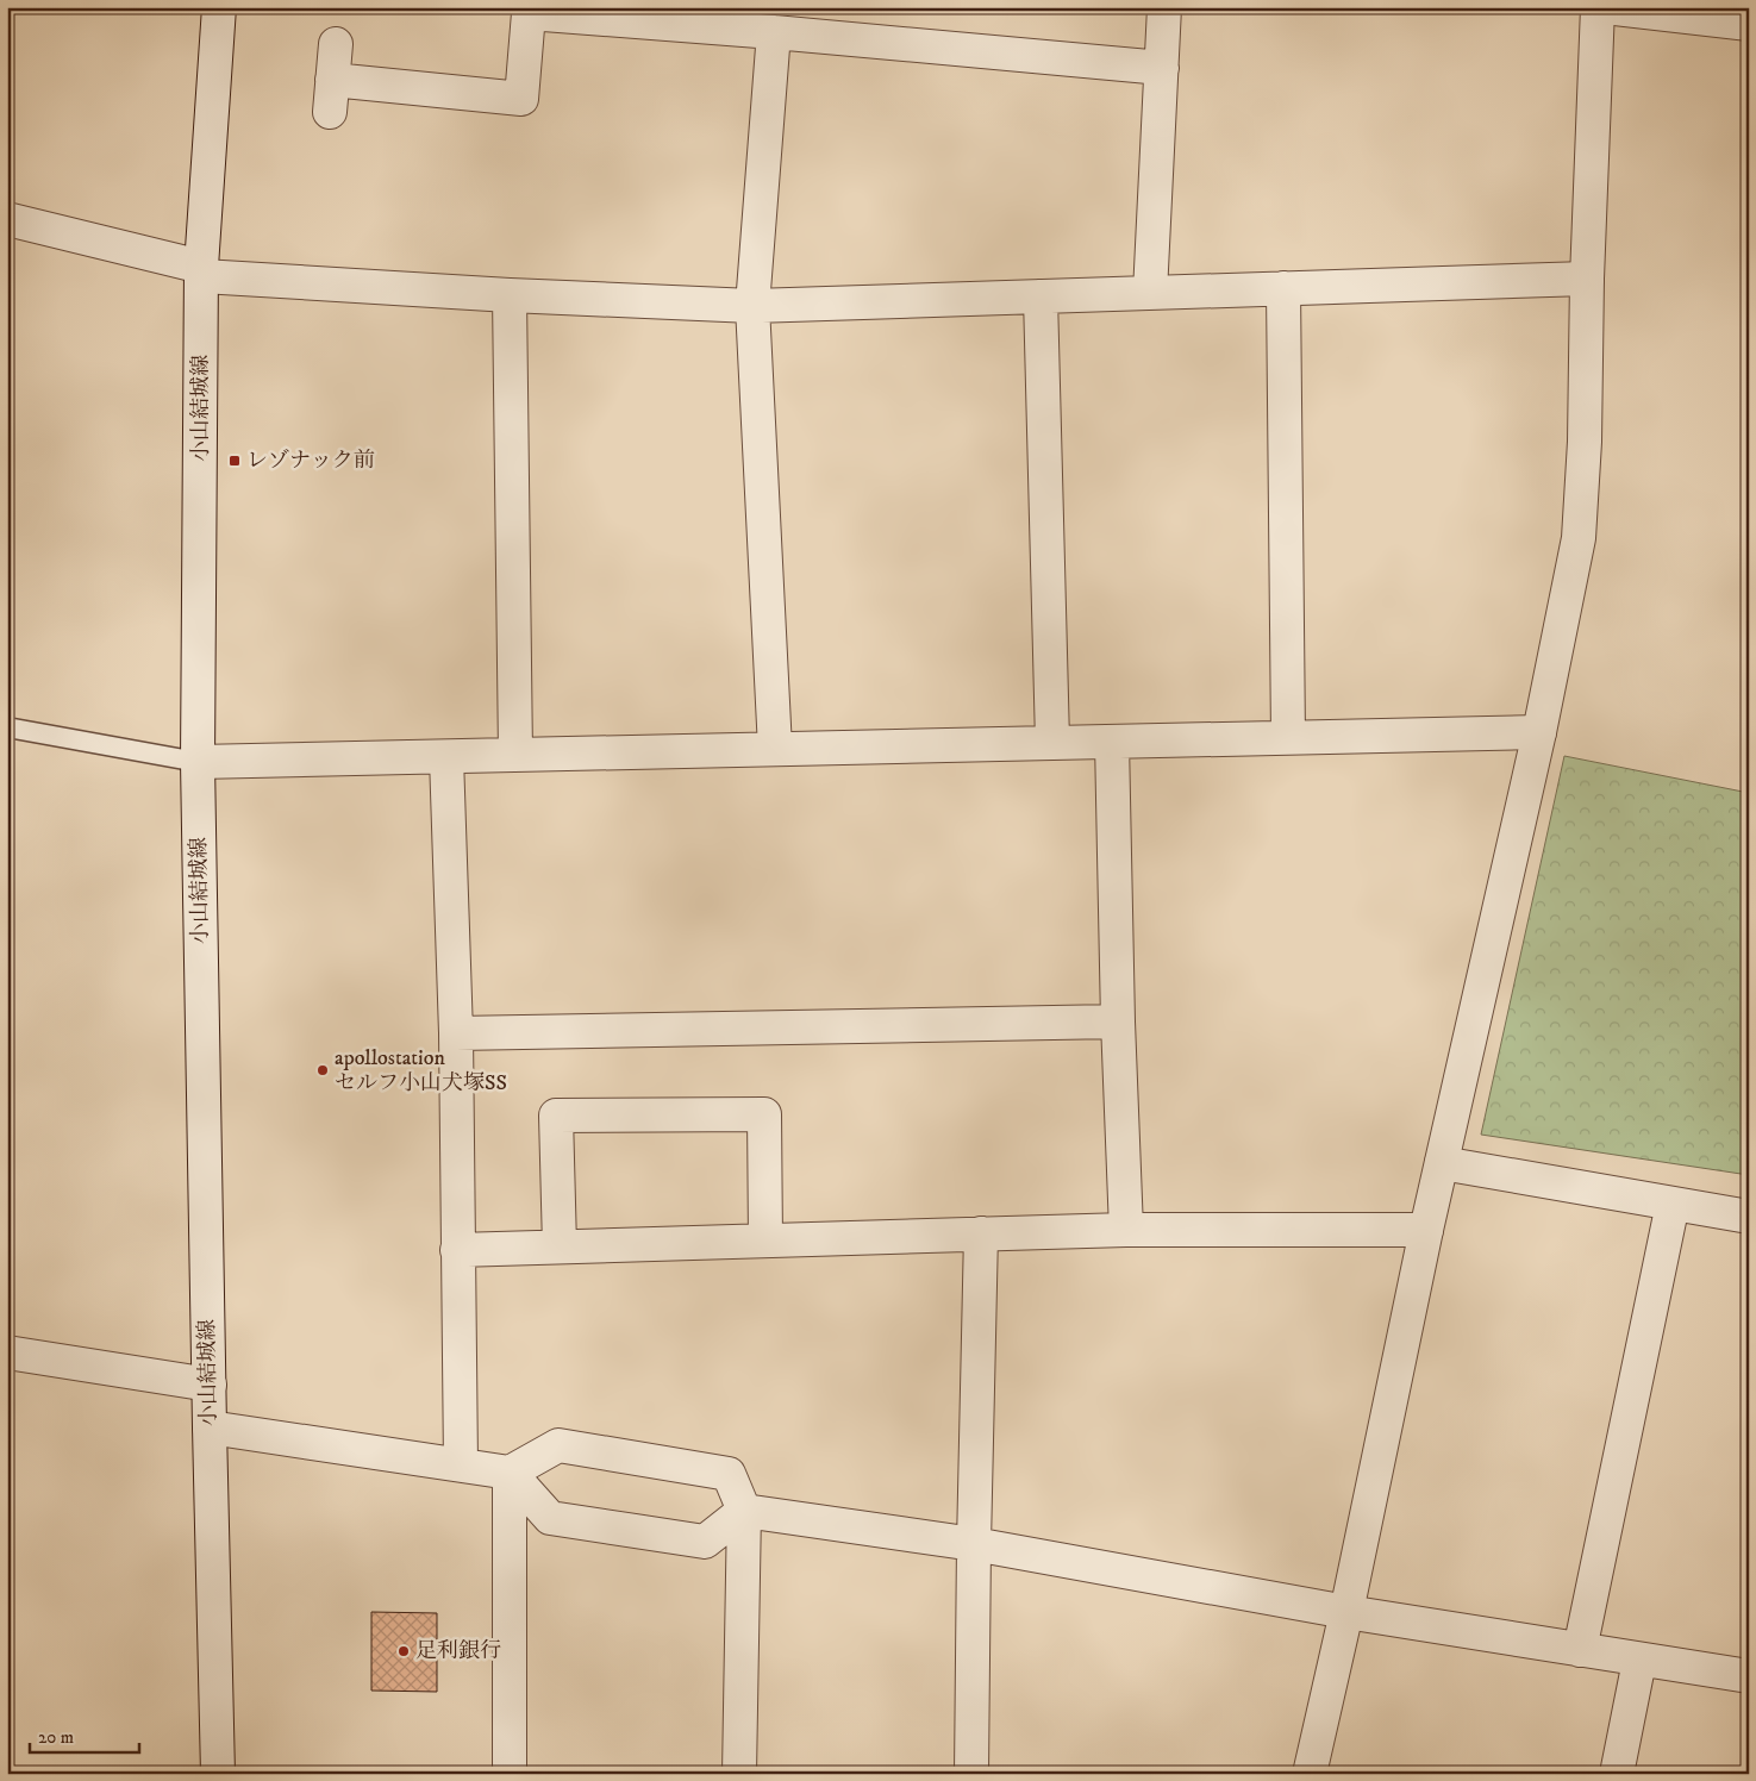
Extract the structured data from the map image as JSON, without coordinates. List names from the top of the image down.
{
  "streets": {
    "street": ["小山結城線"]
  },
  "places": {
    "transit": ["レゾナック前"],
    "other": ["apollostation セルフ小山犬塚SS", "足利銀行"]
  },
  "scale_bar": "20 m"
}
